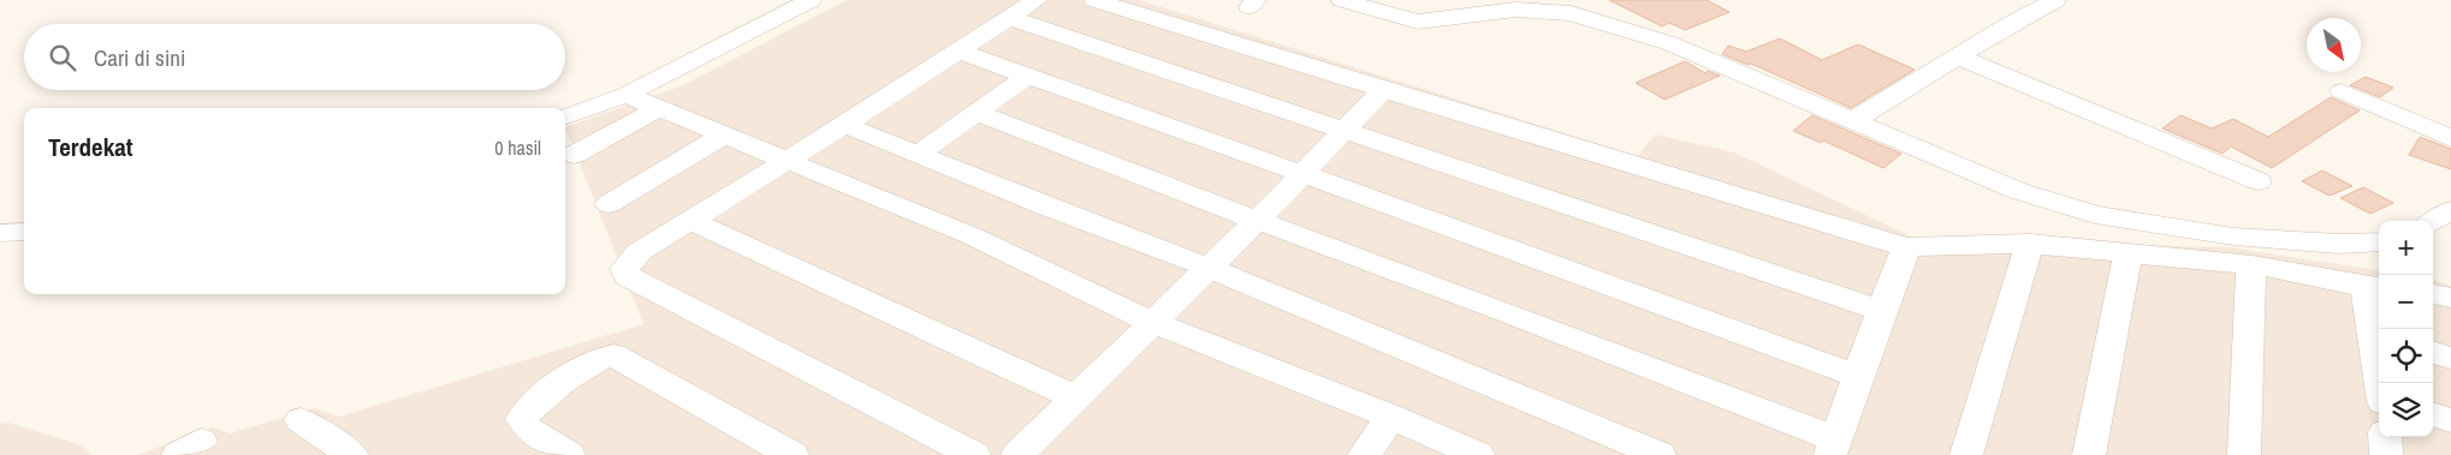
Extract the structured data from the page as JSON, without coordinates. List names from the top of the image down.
{
  "north": "bottom right",
  "page": {
    "search": "Cari di sini",
    "heading": ["Terdekat", "0 hasil"],
    "map_buttons": ["+", "−"]
  }
}
